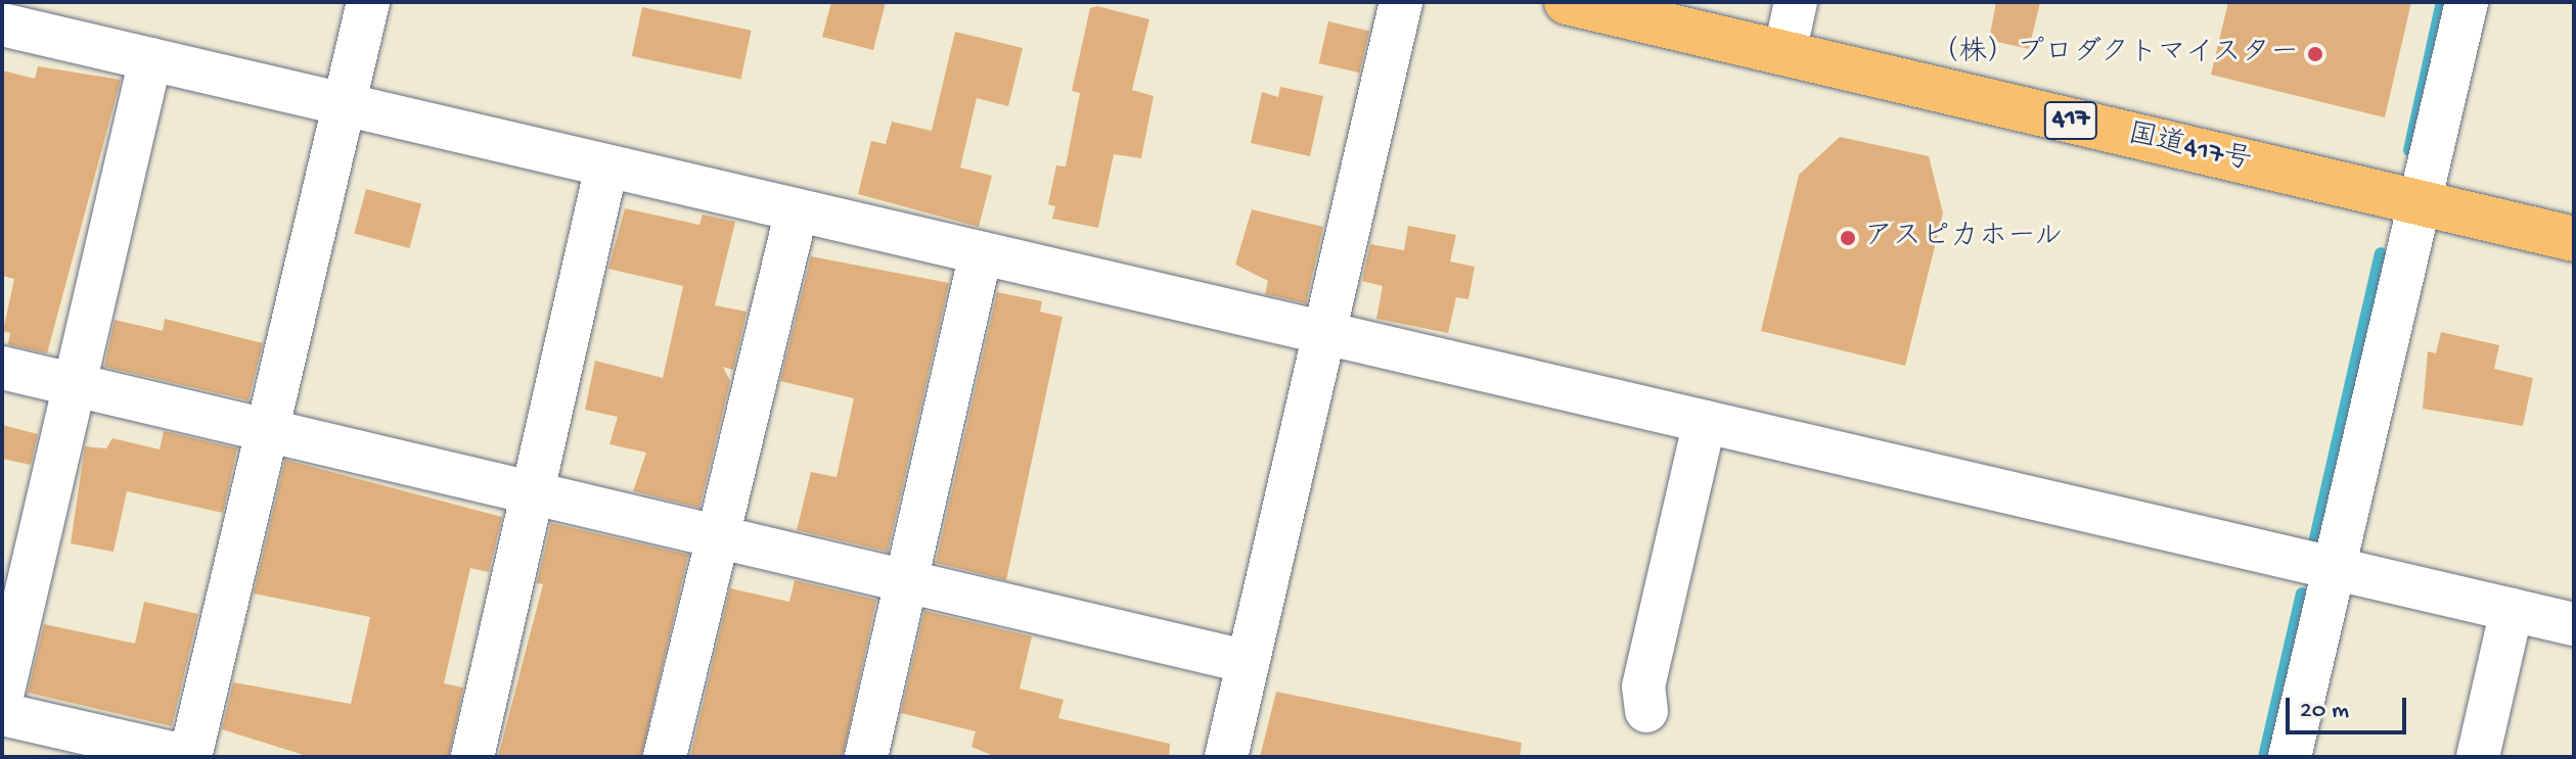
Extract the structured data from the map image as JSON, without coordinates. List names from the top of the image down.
{
  "streets": {
    "highway": ["417", "国道417号"]
  },
  "places": ["（株）プロダクトマイスター", "アスピカホール"],
  "scale_bar": "20 m"
}
